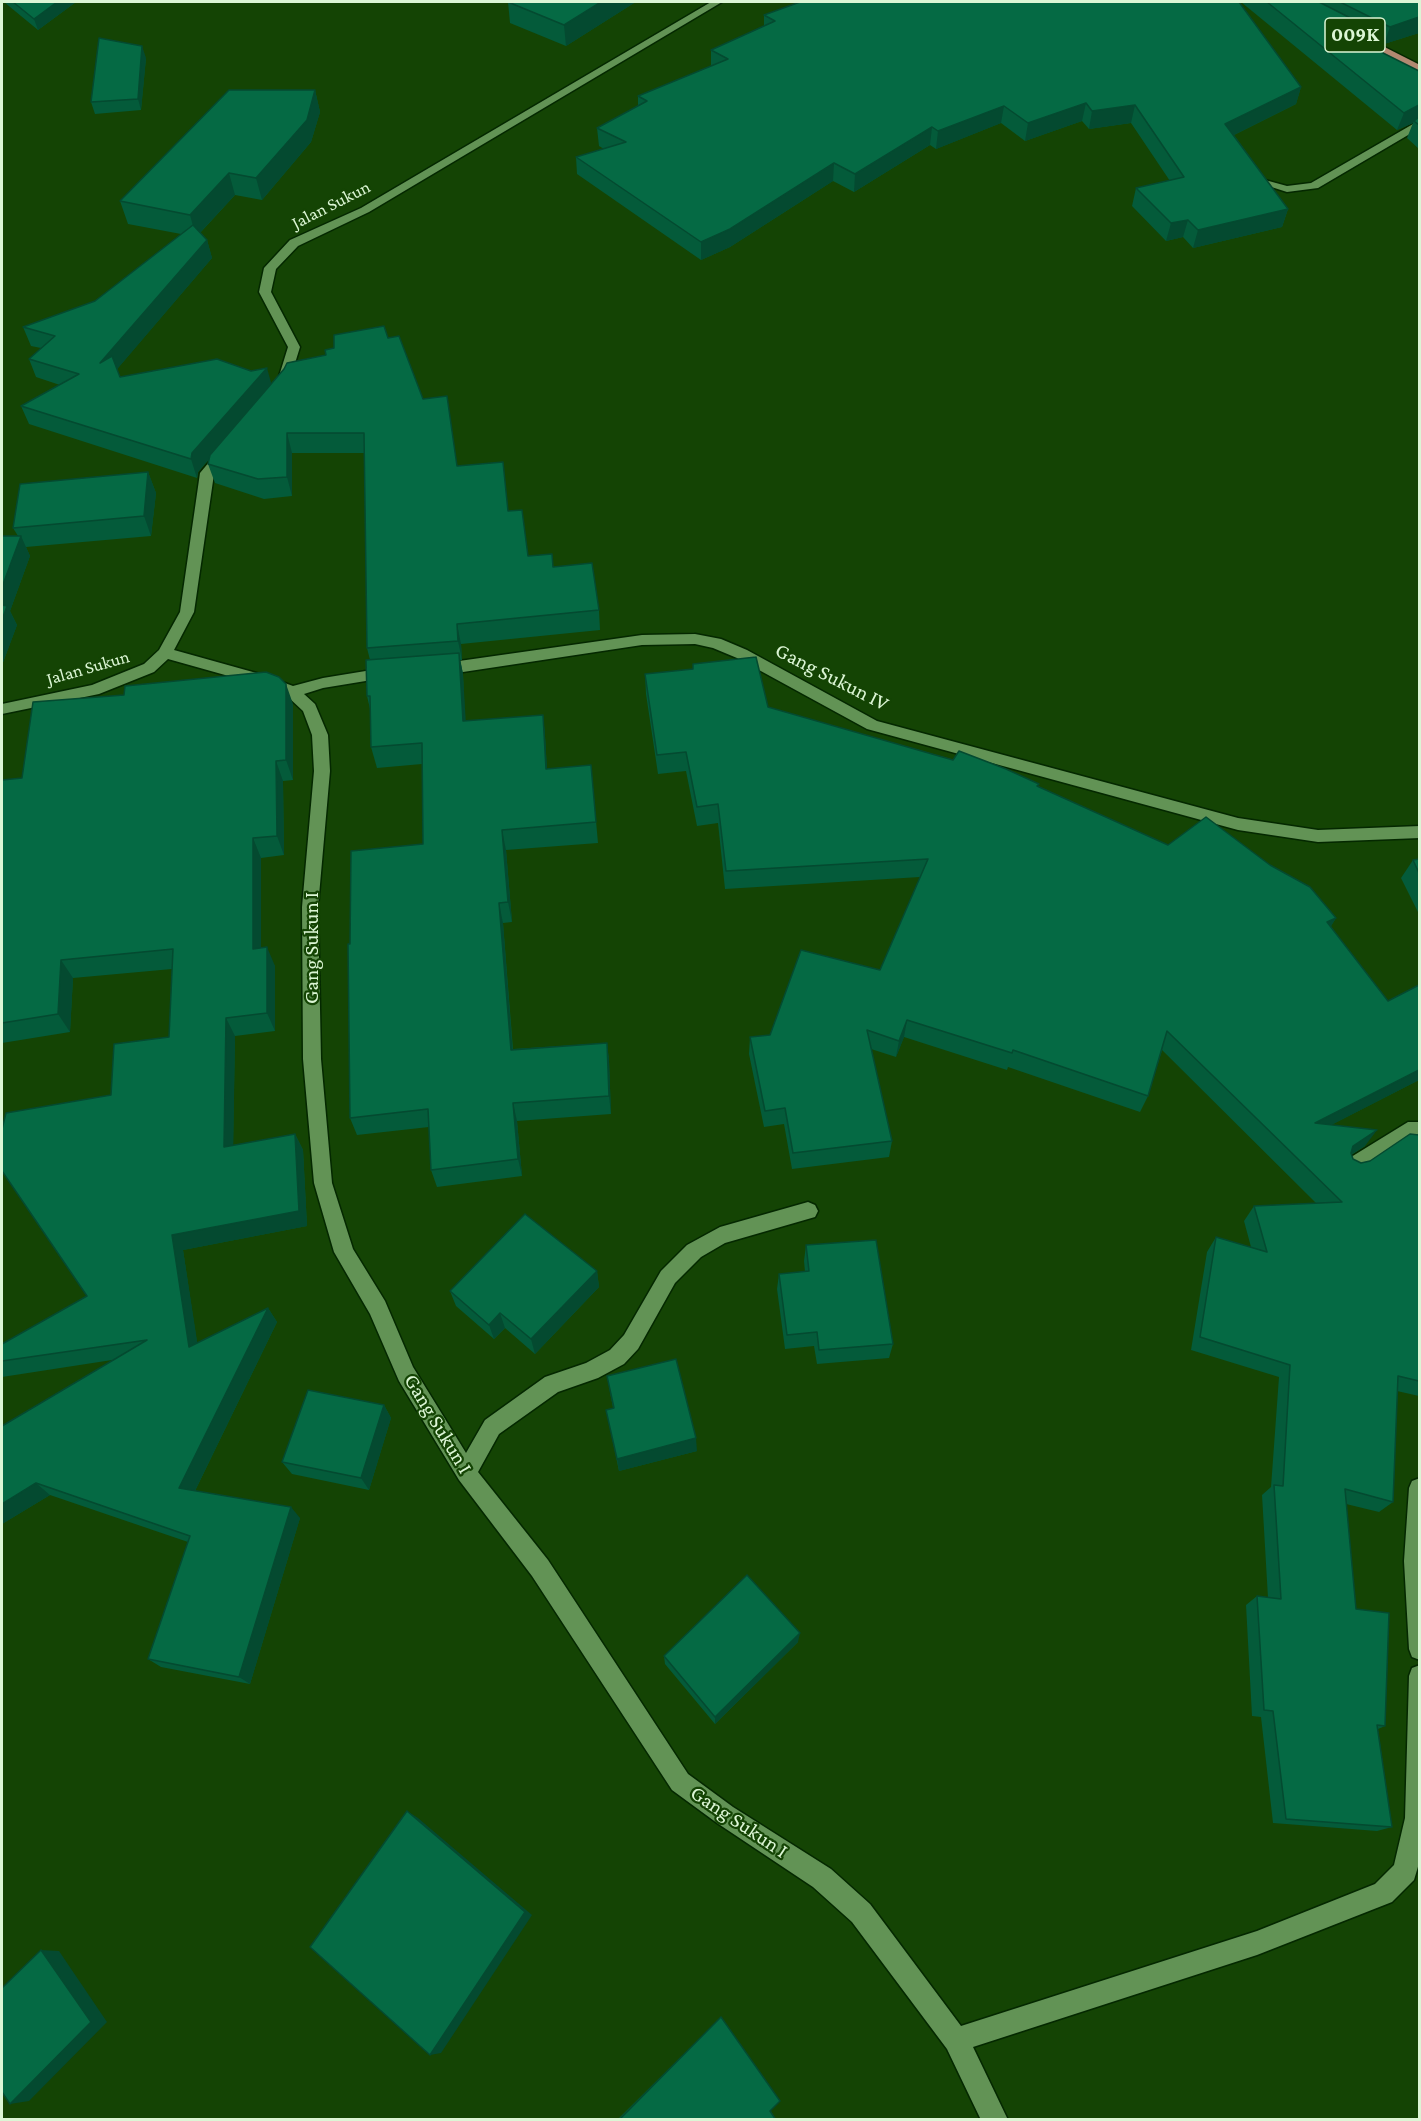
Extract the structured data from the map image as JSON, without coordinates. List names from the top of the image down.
{
  "streets": {
    "main road": ["009K"],
    "street": ["Jalan Sukun", "Gang Sukun IV", "Gang Sukun I"]
  },
  "crossings": [
    ["Jalan Sukun", "Gang Sukun I"],
    ["Gang Sukun IV", "Gang Sukun I"]
  ]
}
